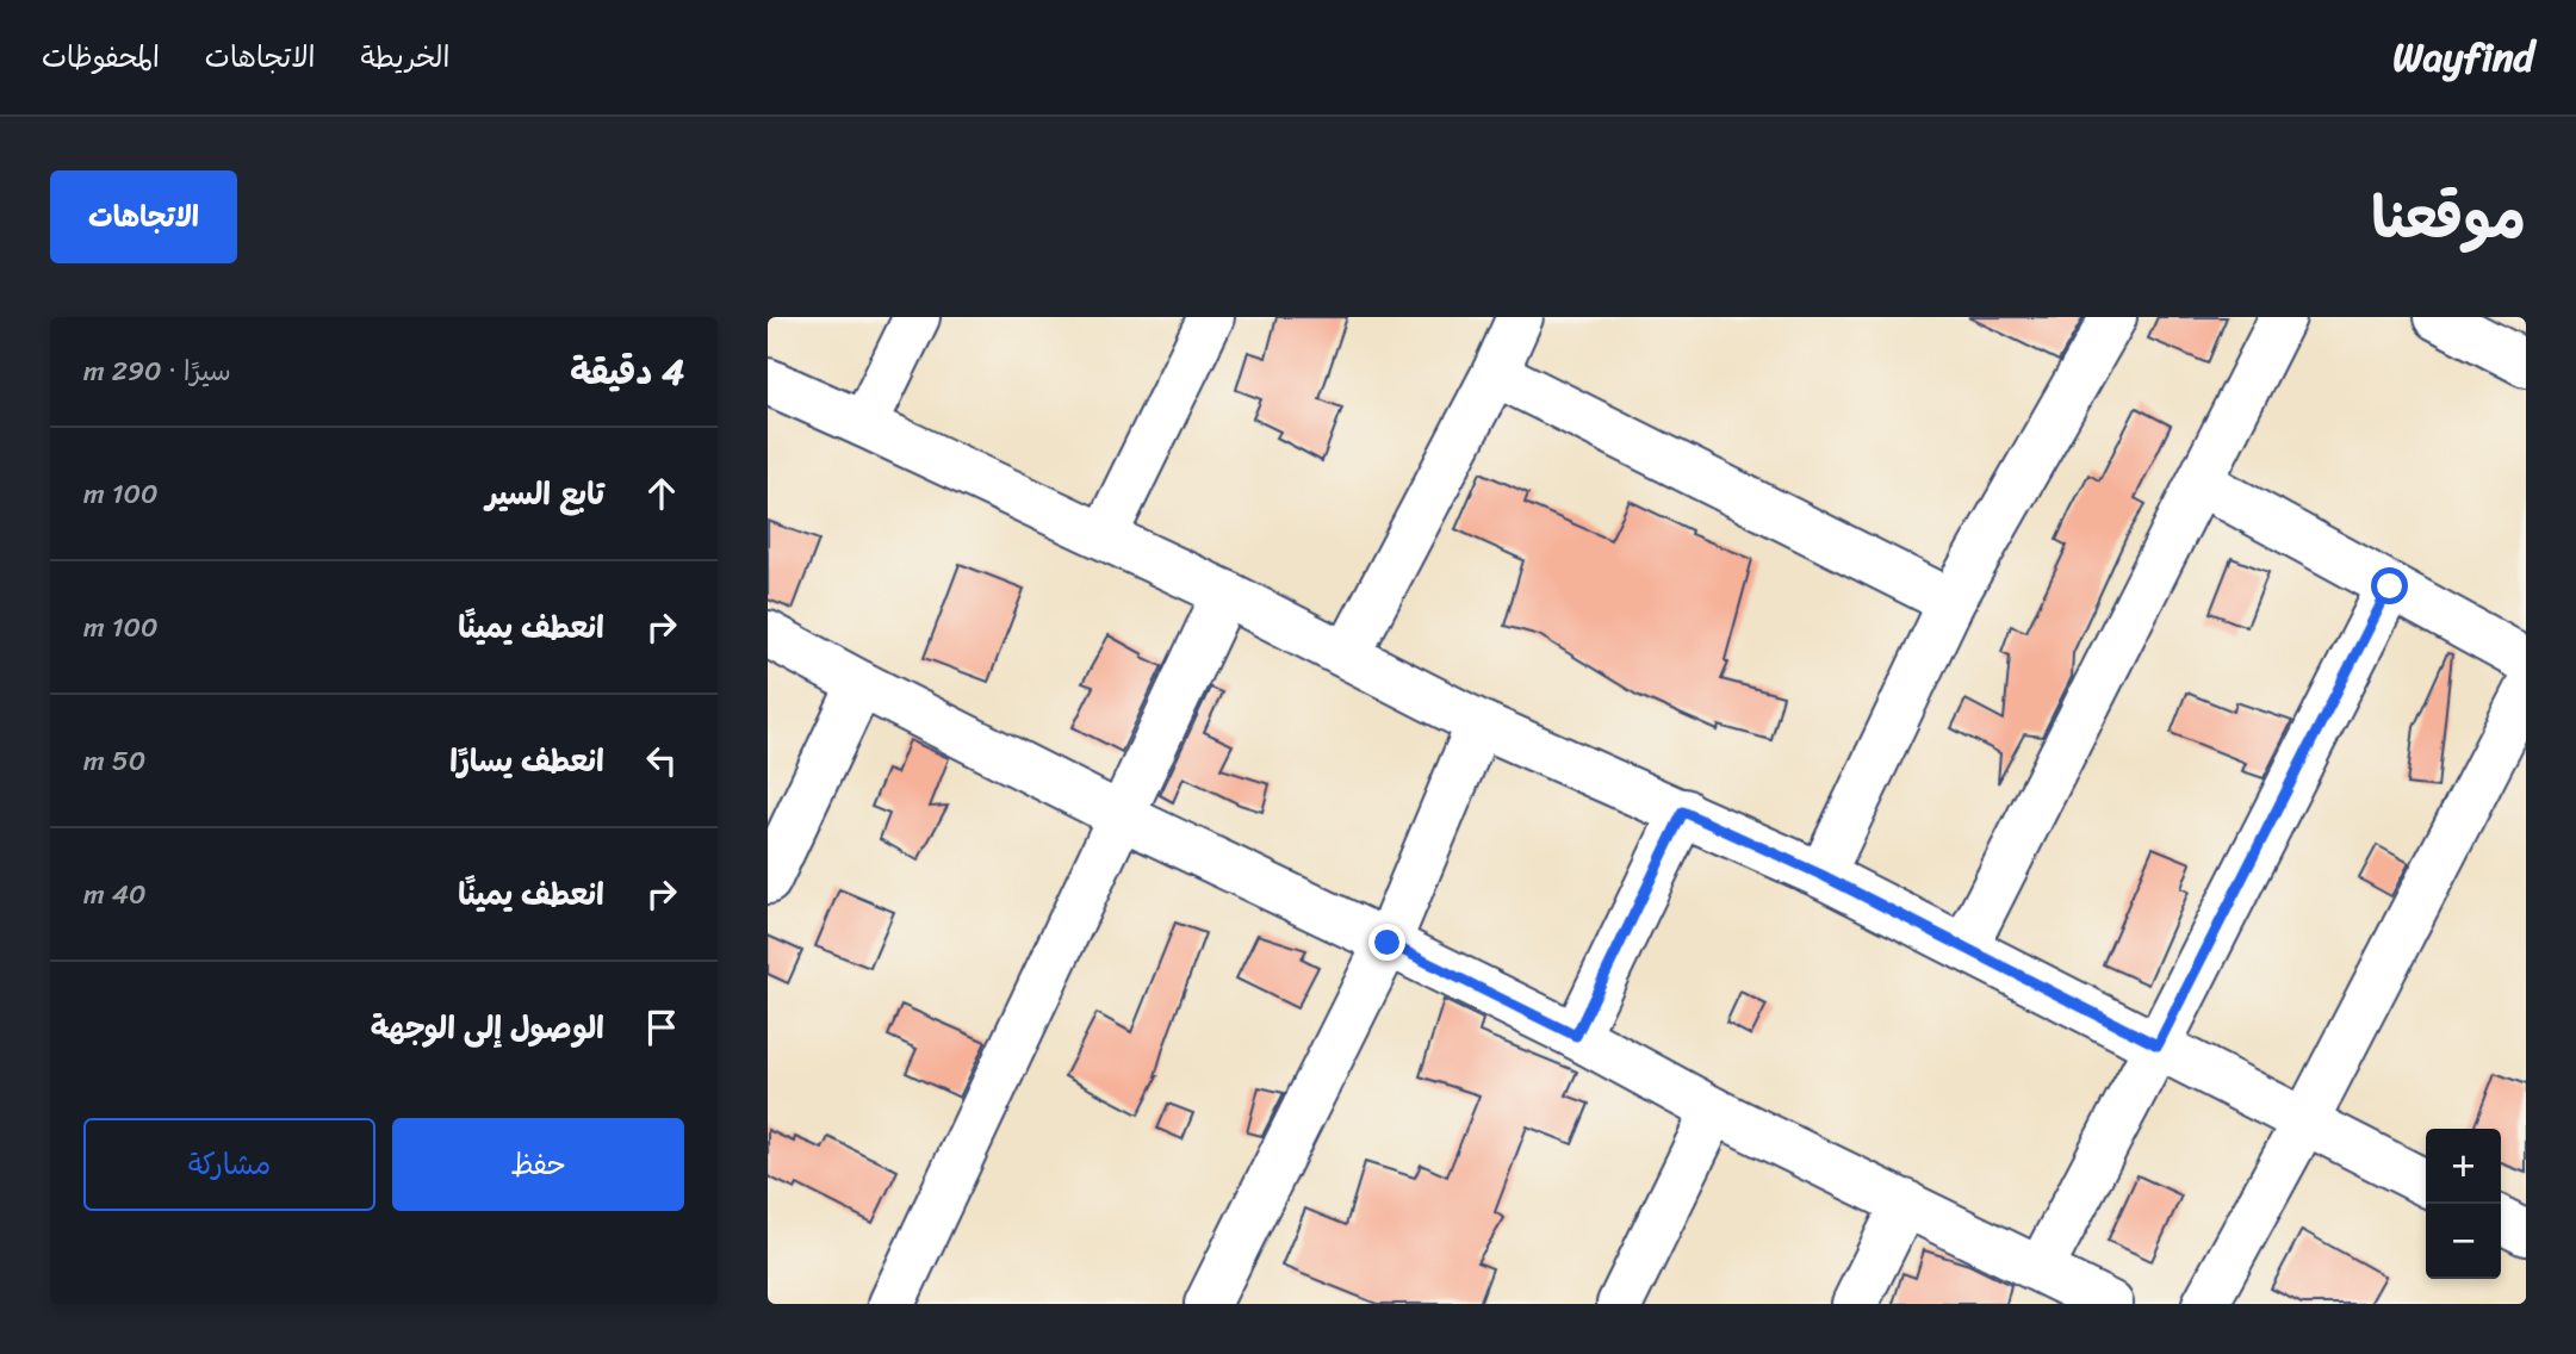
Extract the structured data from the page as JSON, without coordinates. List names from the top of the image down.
{
  "page": {
    "header": "Wayfind",
    "nav": ["الخريطة", "الاتجاهات", "المحفوظات"],
    "title": "موقعنا",
    "buttons": [
      "الاتجاهات",
      ["حفظ", "مشاركة"]
    ],
    "heading": ["4 دقيقة", "سيرًا · 290 m"],
    "list": [
      ["تابع السير", "100 m"],
      ["انعطف يمينًا", "100 m"],
      ["انعطف يسارًا", "50 m"],
      ["انعطف يمينًا", "40 m"],
      "الوصول إلى الوجهة"
    ],
    "map_buttons": ["+", "−"]
  }
}
